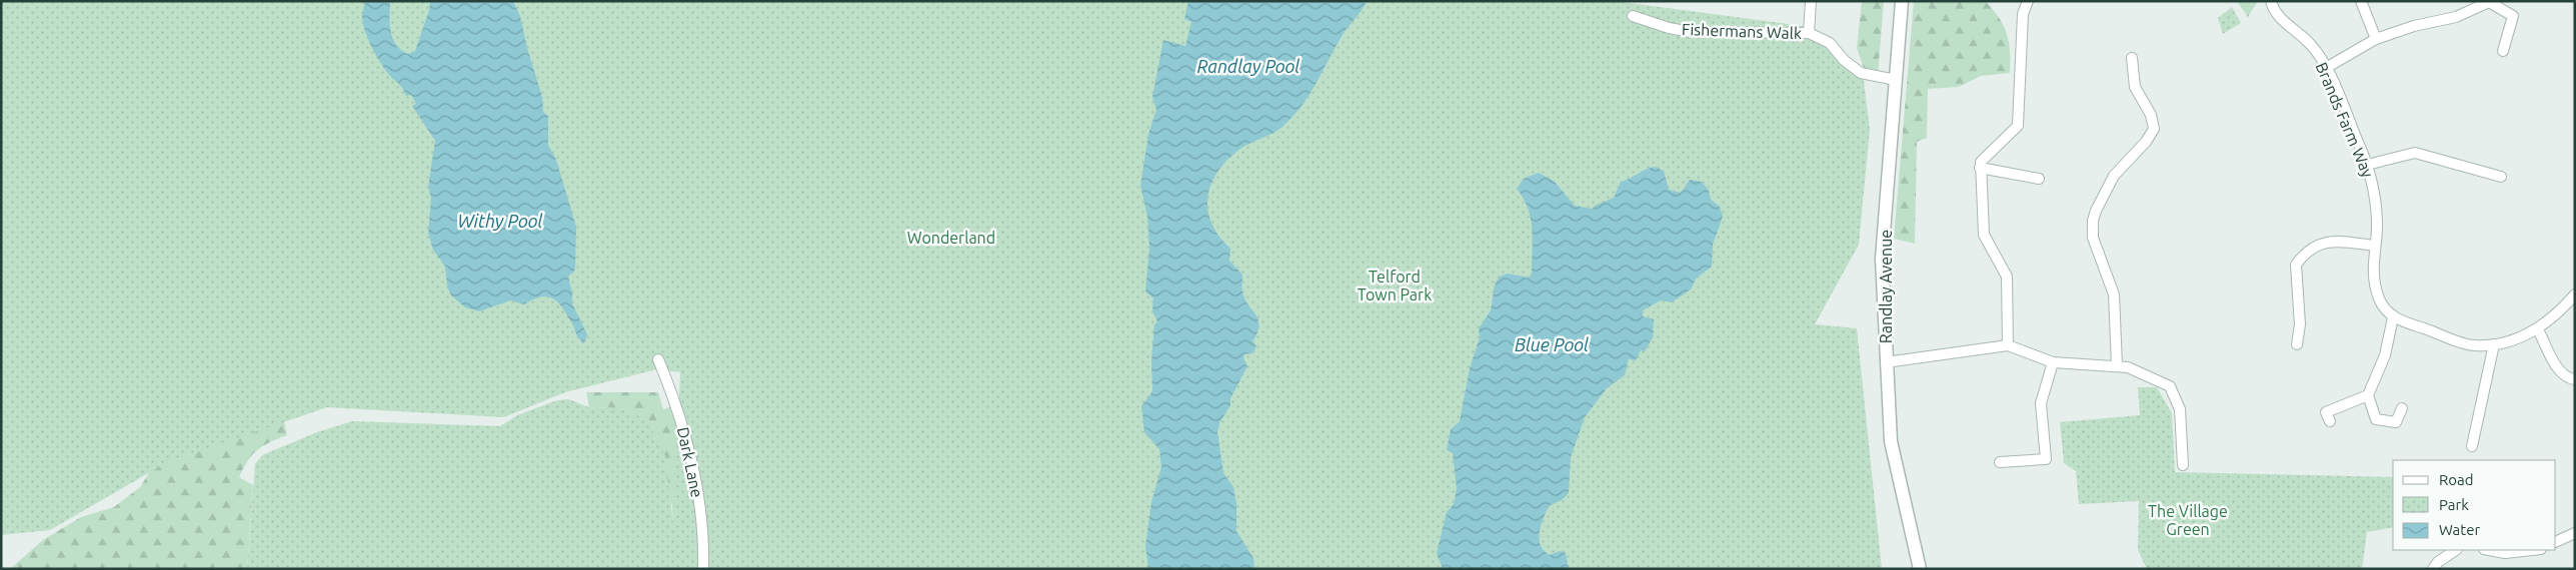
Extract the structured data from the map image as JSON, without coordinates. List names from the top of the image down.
{
  "streets": {
    "street": [
      "Fishermans Walk",
      "Brands Farm Way",
      "Randlay Avenue",
      "Dark Lane"
    ]
  },
  "crossings": [
    ["Fishermans Walk", "Randlay Avenue"]
  ],
  "water": ["Randlay Pool", "Withy Pool", "Blue Pool"],
  "parks": ["Wonderland", "Telford Town Park", "The Village Green"],
  "legend": ["Road", "Park", "Water"]
}
